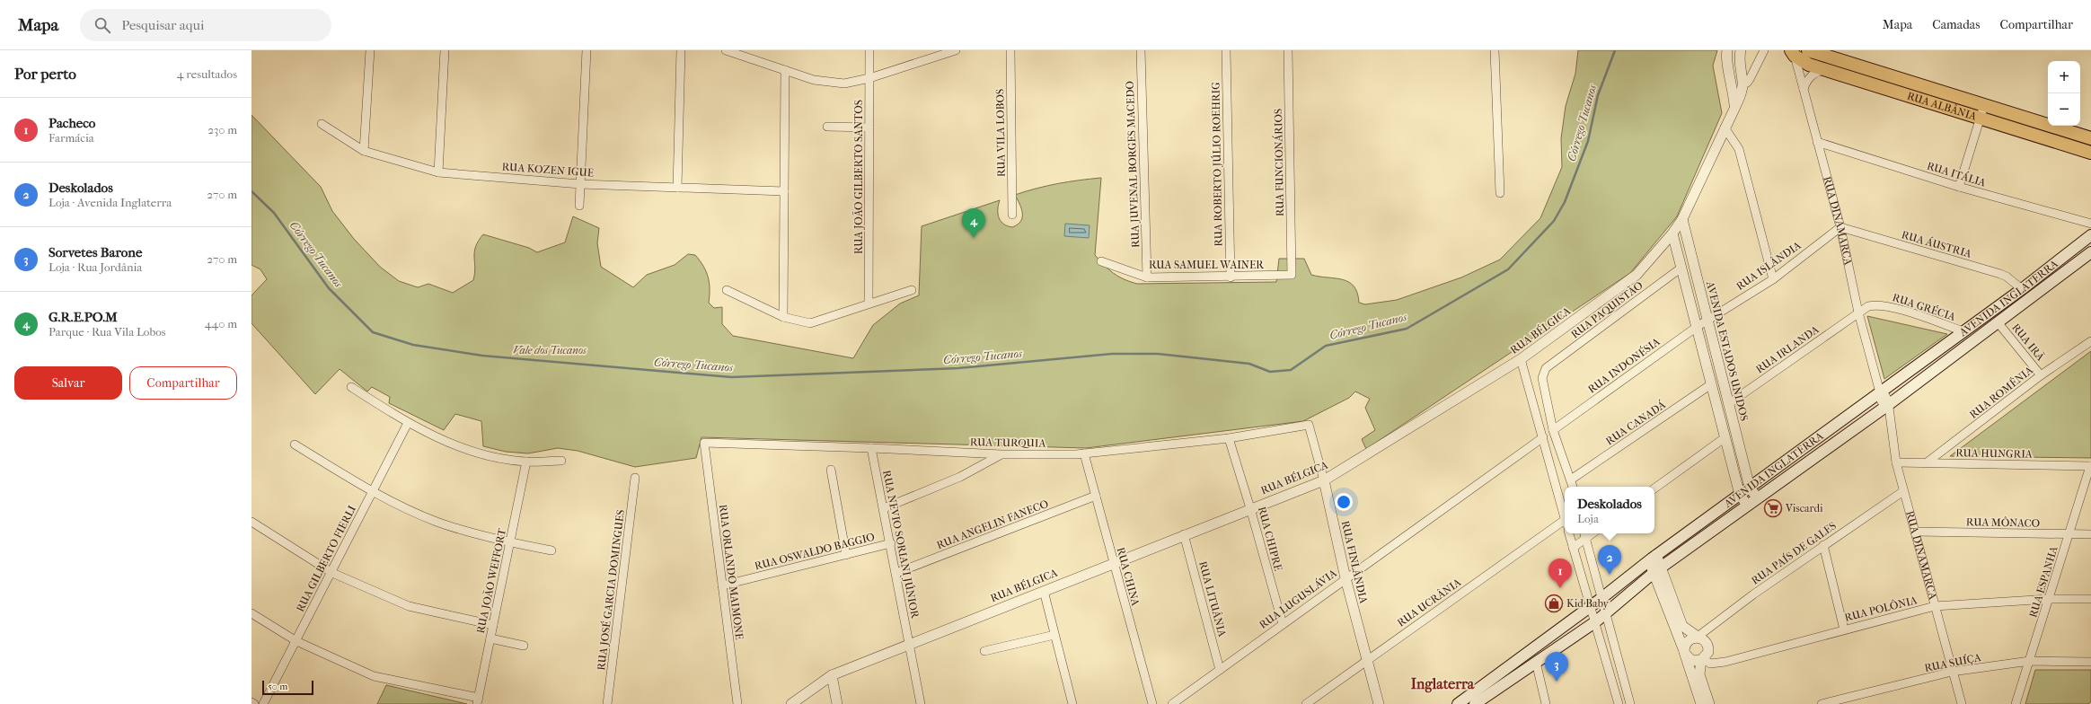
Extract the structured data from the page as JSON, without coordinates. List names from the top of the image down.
{
  "streets": {
    "main road": ["RUA ALBÂNIA", "AVENIDA INGLATERRA"],
    "street": [
      "RUA VILA LOBOS",
      "RUA FUNCIONÁRIOS",
      "RUA JUVENAL BORGES MACEDO",
      "RUA ROBERTO JÚLIO ROEHRIG",
      "RUA KOZEN IGUE",
      "RUA ITÁLIA",
      "RUA JOÃO GILBERTO SANTOS",
      "RUA DINAMARCA",
      "RUA ÁUSTRIA",
      "RUA SAMUEL WAINER",
      "RUA ISLÂNDIA",
      "RUA GRÉCIA",
      "RUA PAQUISTÃO",
      "RUA BÉLGICA",
      "RUA IRÃ",
      "RUA IRLANDA",
      "AVENIDA ESTADOS UNIDOS",
      "RUA INDONÉSIA",
      "RUA ROMÊNIA",
      "RUA CANADÁ",
      "RUA TURQUIA",
      "RUA HUNGRIA",
      "RUA MÔNACO",
      "RUA ANGELIN FANECO",
      "RUA CHIPRE",
      "RUA NEVIO SORIANI JÚNIOR",
      "RUA OSWALDO BAGGIO",
      "RUA PAÍS DE GALES",
      "RUA GILBERTO FIERLI",
      "RUA FINLÂNDIA",
      "RUA ORLANDO MAIMONE",
      "RUA CHINA",
      "RUA JOÃO WEFFORT",
      "RUA ESPANHA",
      "RUA JOSÉ GARCIA DOMINGUES",
      "RUA LITUÂNIA",
      "RUA LUGUSLÁVIA",
      "RUA UCRÂNIA",
      "RUA POLÔNIA",
      "RUA SUÍÇA"
    ]
  },
  "crossings": [
    ["RUA ALBÂNIA", "RUA DINAMARCA"],
    ["RUA FUNCIONÁRIOS", "RUA SAMUEL WAINER"],
    ["RUA JUVENAL BORGES MACEDO", "RUA SAMUEL WAINER"],
    ["RUA ROBERTO JÚLIO ROEHRIG", "RUA SAMUEL WAINER"],
    ["RUA ITÁLIA", "RUA DINAMARCA"],
    ["RUA DINAMARCA", "RUA ÁUSTRIA"],
    ["RUA DINAMARCA", "RUA ISLÂNDIA"],
    ["RUA DINAMARCA", "AVENIDA INGLATERRA"],
    ["RUA DINAMARCA", "RUA GRÉCIA"],
    ["RUA DINAMARCA", "RUA IRLANDA"],
    ["RUA DINAMARCA", "RUA HUNGRIA"],
    ["RUA DINAMARCA", "RUA MÔNACO"],
    ["RUA DINAMARCA", "RUA PAÍS DE GALES"],
    ["RUA DINAMARCA", "RUA POLÔNIA"],
    ["RUA DINAMARCA", "RUA SUÍÇA"],
    ["RUA ÁUSTRIA", "RUA ISLÂNDIA"],
    ["RUA ÁUSTRIA", "AVENIDA INGLATERRA"],
    ["RUA ISLÂNDIA", "AVENIDA ESTADOS UNIDOS"],
    ["RUA ISLÂNDIA", "RUA INDONÉSIA"],
    ["AVENIDA INGLATERRA", "RUA GRÉCIA"],
    ["AVENIDA INGLATERRA", "RUA IRÃ"],
    ["AVENIDA INGLATERRA", "AVENIDA ESTADOS UNIDOS"],
    ["RUA GRÉCIA", "RUA IRLANDA"],
    ["RUA PAQUISTÃO", "RUA INDONÉSIA"],
    ["RUA BÉLGICA", "AVENIDA ESTADOS UNIDOS"],
    ["RUA BÉLGICA", "RUA CHIPRE"],
    ["RUA BÉLGICA", "RUA NEVIO SORIANI JÚNIOR"],
    ["RUA BÉLGICA", "RUA FINLÂNDIA"],
    ["RUA BÉLGICA", "RUA CHINA"],
    ["RUA BÉLGICA", "RUA LITUÂNIA"],
    ["RUA IRÃ", "RUA ROMÊNIA"],
    ["RUA IRLANDA", "AVENIDA ESTADOS UNIDOS"],
    ["AVENIDA ESTADOS UNIDOS", "RUA INDONÉSIA"],
    ["RUA ROMÊNIA", "RUA HUNGRIA"],
    ["RUA TURQUIA", "RUA CHIPRE"],
    ["RUA TURQUIA", "RUA NEVIO SORIANI JÚNIOR"],
    ["RUA TURQUIA", "RUA FINLÂNDIA"],
    ["RUA TURQUIA", "RUA ORLANDO MAIMONE"],
    ["RUA TURQUIA", "RUA CHINA"],
    ["RUA HUNGRIA", "RUA ESPANHA"],
    ["RUA MÔNACO", "RUA ESPANHA"],
    ["RUA ANGELIN FANECO", "RUA NEVIO SORIANI JÚNIOR"],
    ["RUA ANGELIN FANECO", "RUA CHINA"],
    ["RUA CHIPRE", "RUA LUGUSLÁVIA"],
    ["RUA NEVIO SORIANI JÚNIOR", "RUA OSWALDO BAGGIO"],
    ["RUA OSWALDO BAGGIO", "RUA ORLANDO MAIMONE"],
    ["RUA PAÍS DE GALES", "RUA POLÔNIA"],
    ["RUA FINLÂNDIA", "RUA LUGUSLÁVIA"],
    ["RUA FINLÂNDIA", "RUA UCRÂNIA"],
    ["RUA ESPANHA", "RUA POLÔNIA"],
    ["RUA ESPANHA", "RUA SUÍÇA"],
    ["RUA LITUÂNIA", "RUA LUGUSLÁVIA"]
  ],
  "districts": ["Inglaterra"],
  "water": ["Córrego Tucanos"],
  "parks": ["Vale dos Tucanos"],
  "places": {
    "supermarket": ["Viscardi"],
    "shop": ["Kid Baby"]
  },
  "scale_bar": "50 m",
  "page": {
    "header": "Mapa",
    "search": "Pesquisar aqui",
    "nav": ["Mapa", "Camadas", "Compartilhar"],
    "heading": ["Por perto", "4 resultados"],
    "map_buttons": ["+", "−"],
    "list": [
      {
        "mark": "1",
        "name": "Pacheco",
        "note": "Farmácia",
        "value": "230 m"
      },
      {
        "mark": "2",
        "name": "Deskolados",
        "note": "Loja · Avenida Inglaterra",
        "value": "270 m"
      },
      {
        "mark": "3",
        "name": "Sorvetes Barone",
        "note": "Loja · Rua Jordânia",
        "value": "270 m"
      },
      {
        "mark": "4",
        "name": "G.R.E.PO.M",
        "note": "Parque · Rua Vila Lobos",
        "value": "440 m"
      }
    ],
    "pins": [
      "4",
      "2",
      "1",
      "3"
    ],
    "buttons": ["Salvar", "Compartilhar"],
    "popup": ["Deskolados", "Loja"],
    "scale": "50 m"
  }
}
